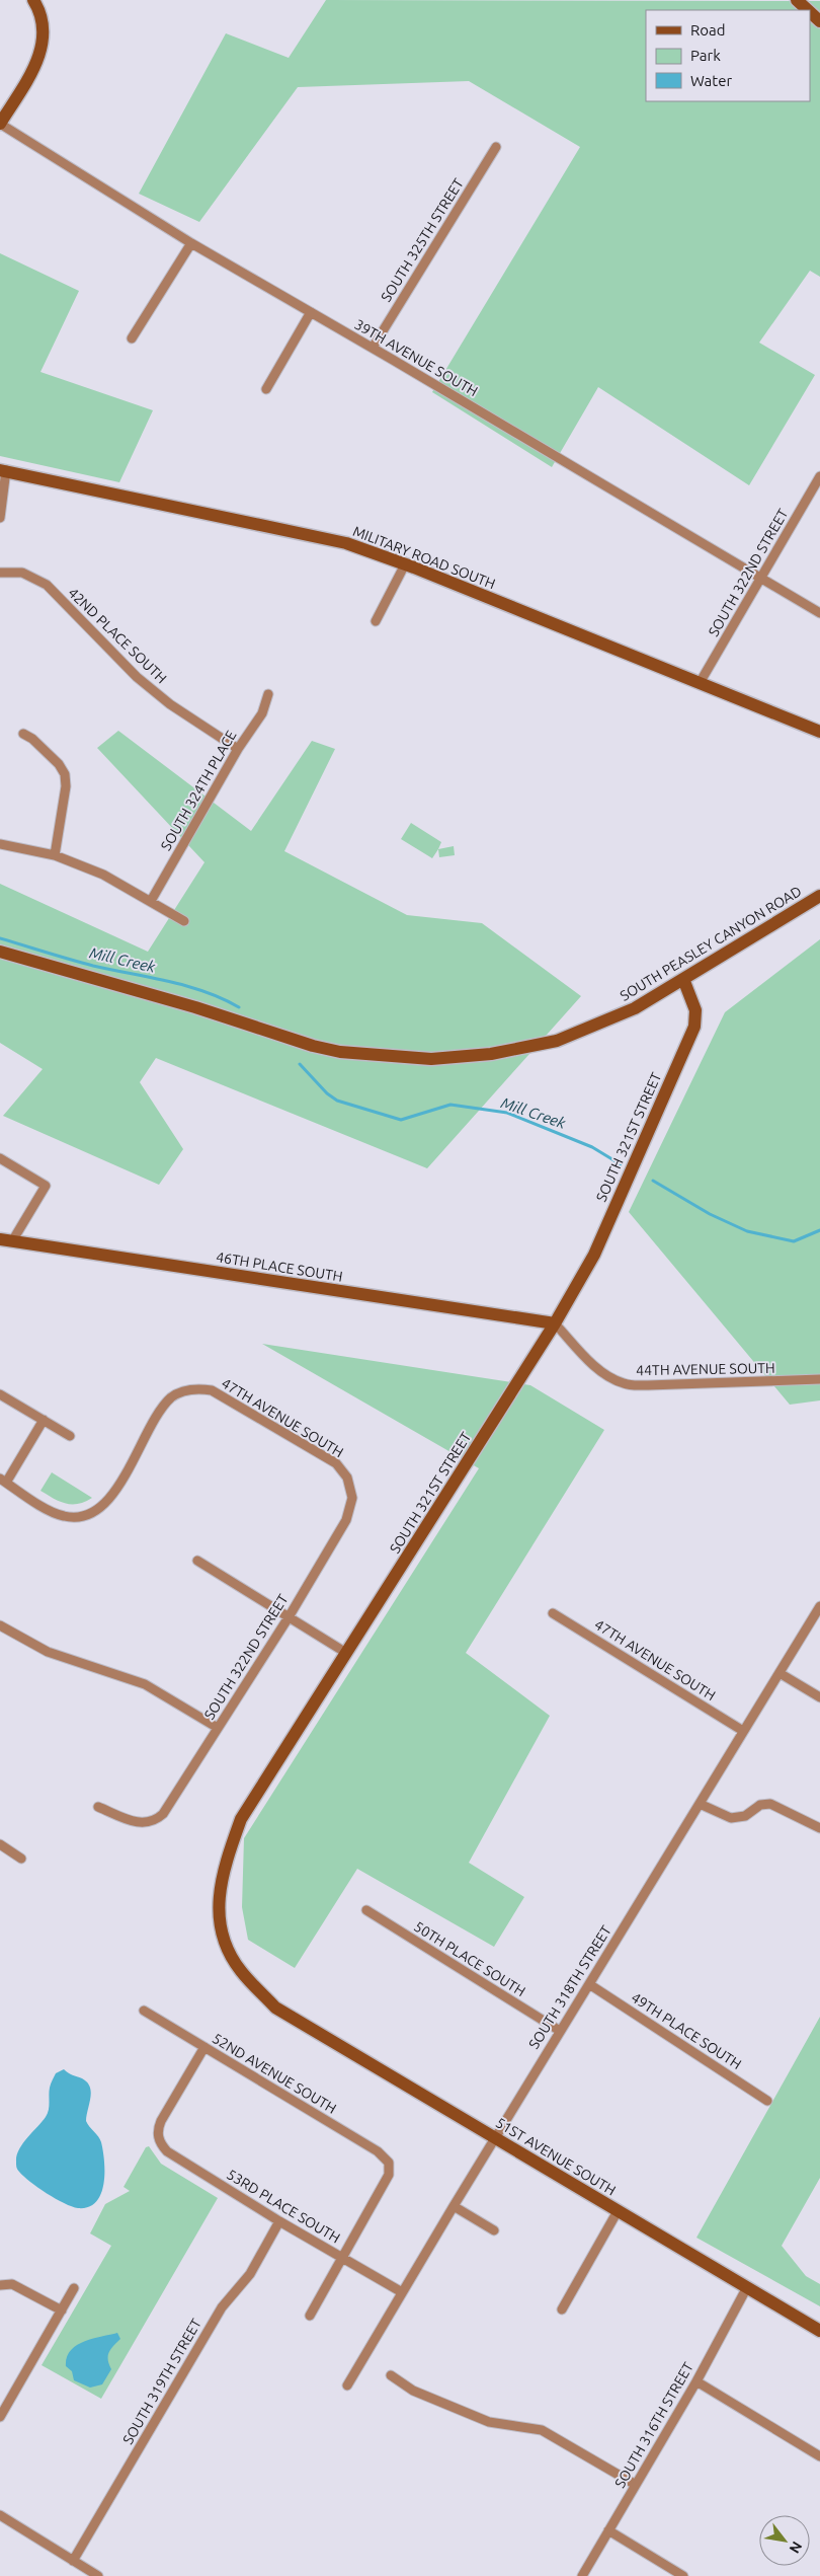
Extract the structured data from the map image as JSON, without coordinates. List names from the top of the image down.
{
  "streets": {
    "main road": [
      "MILITARY ROAD SOUTH",
      "SOUTH PEASLEY CANYON ROAD",
      "SOUTH 321ST STREET",
      "46TH PLACE SOUTH",
      "51ST AVENUE SOUTH"
    ],
    "street": [
      "SOUTH 325TH STREET",
      "39TH AVENUE SOUTH",
      "SOUTH 322ND STREET",
      "42ND PLACE SOUTH",
      "SOUTH 324TH PLACE",
      "44TH AVENUE SOUTH",
      "47TH AVENUE SOUTH",
      "50TH PLACE SOUTH",
      "SOUTH 318TH STREET",
      "49TH PLACE SOUTH",
      "52ND AVENUE SOUTH",
      "53RD PLACE SOUTH",
      "SOUTH 319TH STREET",
      "SOUTH 316TH STREET"
    ]
  },
  "crossings": [
    ["SOUTH 325TH STREET", "39TH AVENUE SOUTH"],
    ["39TH AVENUE SOUTH", "SOUTH 322ND STREET"],
    ["MILITARY ROAD SOUTH", "SOUTH 322ND STREET"],
    ["SOUTH 322ND STREET", "47TH AVENUE SOUTH"],
    ["42ND PLACE SOUTH", "SOUTH 324TH PLACE"],
    ["SOUTH PEASLEY CANYON ROAD", "SOUTH 321ST STREET"],
    ["SOUTH 321ST STREET", "46TH PLACE SOUTH"],
    ["SOUTH 321ST STREET", "44TH AVENUE SOUTH"],
    ["SOUTH 321ST STREET", "51ST AVENUE SOUTH"],
    ["46TH PLACE SOUTH", "44TH AVENUE SOUTH"],
    ["47TH AVENUE SOUTH", "SOUTH 318TH STREET"],
    ["50TH PLACE SOUTH", "SOUTH 318TH STREET"],
    ["SOUTH 318TH STREET", "49TH PLACE SOUTH"],
    ["SOUTH 318TH STREET", "51ST AVENUE SOUTH"],
    ["SOUTH 318TH STREET", "53RD PLACE SOUTH"],
    ["52ND AVENUE SOUTH", "53RD PLACE SOUTH"],
    ["51ST AVENUE SOUTH", "SOUTH 316TH STREET"],
    ["53RD PLACE SOUTH", "SOUTH 319TH STREET"]
  ],
  "water": ["Mill Creek"],
  "legend": ["Road", "Park", "Water"],
  "north": "bottom right"
}
